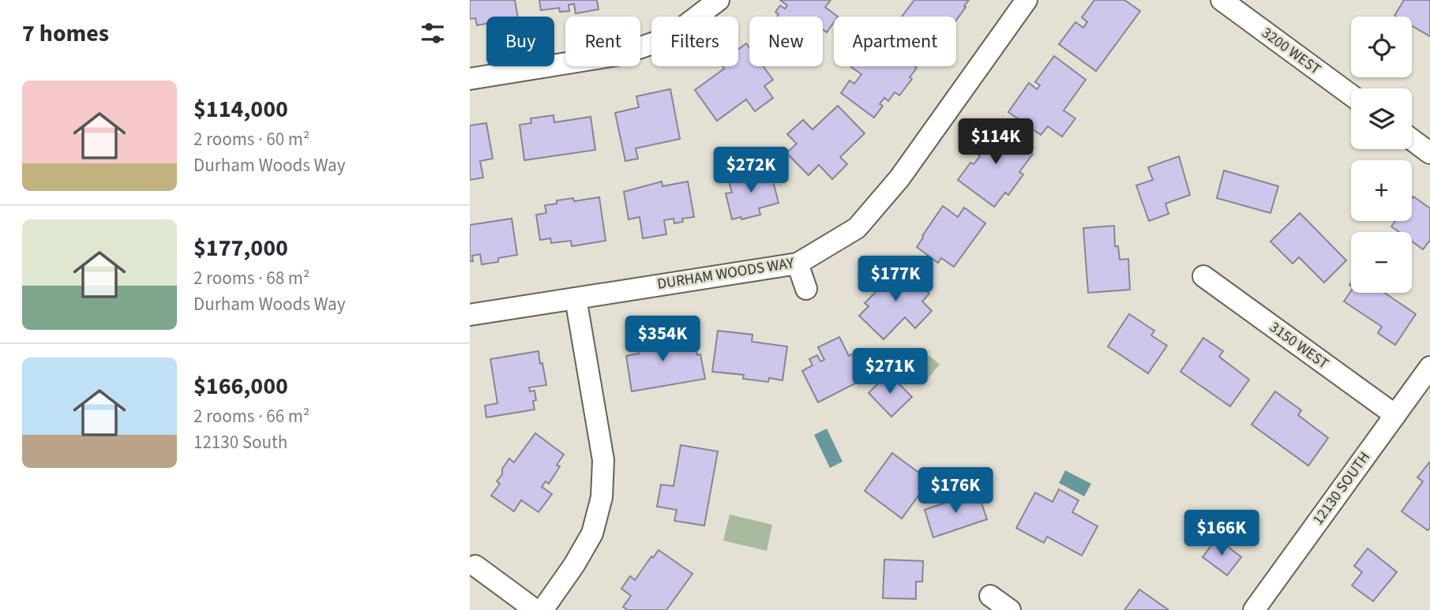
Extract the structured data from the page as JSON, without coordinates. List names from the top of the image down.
{
  "streets": {
    "street": [
      "3200 WEST",
      "DURHAM WOODS WAY",
      "3150 WEST",
      "12130 SOUTH"
    ]
  },
  "crossings": [
    ["3150 WEST", "12130 SOUTH"]
  ],
  "page": {
    "heading": "7 homes",
    "map_buttons": ["+", "−"],
    "chip": [
      "Buy",
      "Rent",
      "Filters",
      "New",
      "Apartment"
    ],
    "list": [
      {
        "name": "$114,000",
        "note": "2 rooms · 60 m² · Durham Woods Way"
      },
      {
        "name": "$177,000",
        "note": "2 rooms · 68 m² · Durham Woods Way"
      },
      {
        "name": "$166,000",
        "note": "2 rooms · 66 m² · 12130 South"
      }
    ],
    "price": [
      "$114K",
      "$272K",
      "$177K",
      "$354K",
      "$271K",
      "$176K",
      "$166K"
    ]
  }
}
